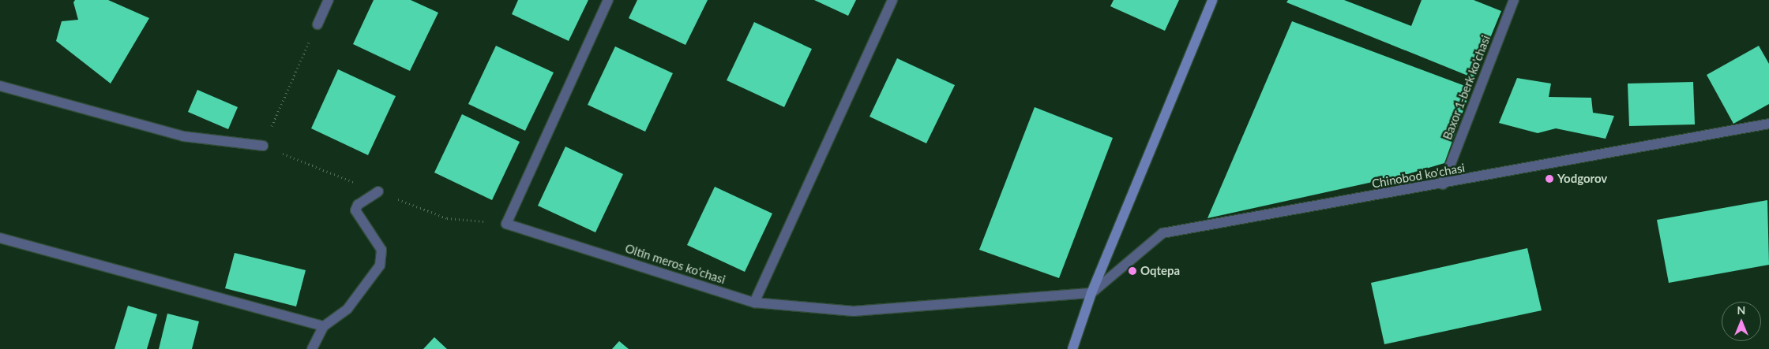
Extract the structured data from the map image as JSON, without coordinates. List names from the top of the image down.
{
  "streets": {
    "street": ["Baxor 1-berk ko'chasi", "Chinobod ko'chasi", "Oltin meros ko'chasi"]
  },
  "crossings": [
    ["Baxor 1-berk ko'chasi", "Chinobod ko'chasi"],
    ["Chinobod ko'chasi", "Oltin meros ko'chasi"]
  ],
  "places": ["Yodgorov", "Oqtepa"],
  "north": "top"
}
